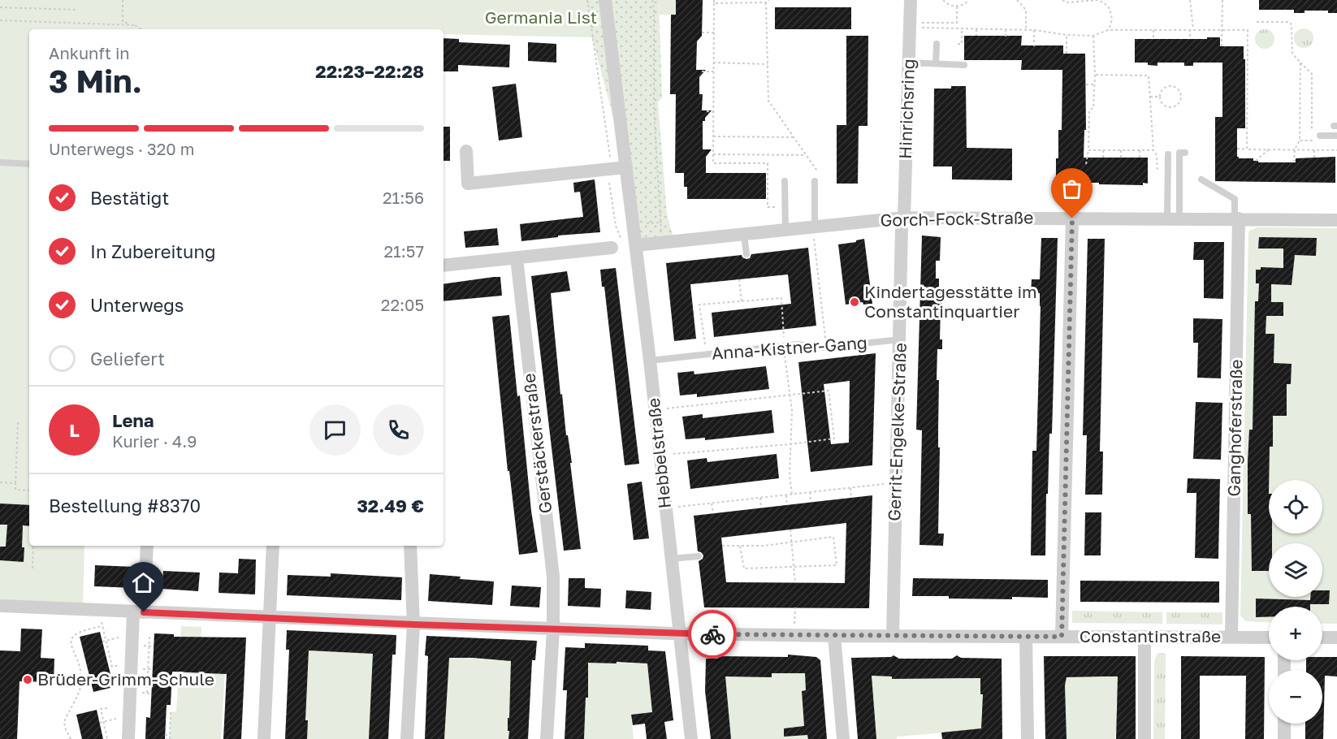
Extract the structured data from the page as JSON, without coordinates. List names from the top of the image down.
{
  "streets": {
    "street": [
      "Hinrichsring",
      "Gorch-Fock-Straße",
      "Ganghoferstraße",
      "Gerrit-Engelke-Straße",
      "Gerstäckerstraße",
      "Hebbelstraße",
      "Constantinstraße"
    ],
    "lane": ["Anna-Kistner-Gang"]
  },
  "crossings": [
    ["Hinrichsring", "Gorch-Fock-Straße"],
    ["Hinrichsring", "Gerrit-Engelke-Straße"],
    ["Gorch-Fock-Straße", "Ganghoferstraße"],
    ["Gorch-Fock-Straße", "Gerrit-Engelke-Straße"],
    ["Gorch-Fock-Straße", "Hebbelstraße"],
    ["Anna-Kistner-Gang", "Gerrit-Engelke-Straße"],
    ["Anna-Kistner-Gang", "Hebbelstraße"],
    ["Ganghoferstraße", "Constantinstraße"],
    ["Gerrit-Engelke-Straße", "Constantinstraße"],
    ["Gerstäckerstraße", "Constantinstraße"],
    ["Hebbelstraße", "Constantinstraße"]
  ],
  "parks": ["Germania List"],
  "places": ["Kindertagesstätte im Constantinquartier", "Brüder-Grimm-Schule"],
  "page": {
    "heading": ["3 Min.", "Ankunft in", "22:23–22:28"],
    "panel": [
      "Lena",
      "Kurier · 4.9",
      "Bestellung #8370",
      "32.49 €"
    ],
    "bar": "Unterwegs · 320 m",
    "list": [
      ["Bestätigt", "21:56"],
      ["In Zubereitung", "21:57"],
      ["Unterwegs", "22:05"],
      "Geliefert"
    ],
    "round": "L",
    "map_buttons": ["+", "−"]
  }
}
